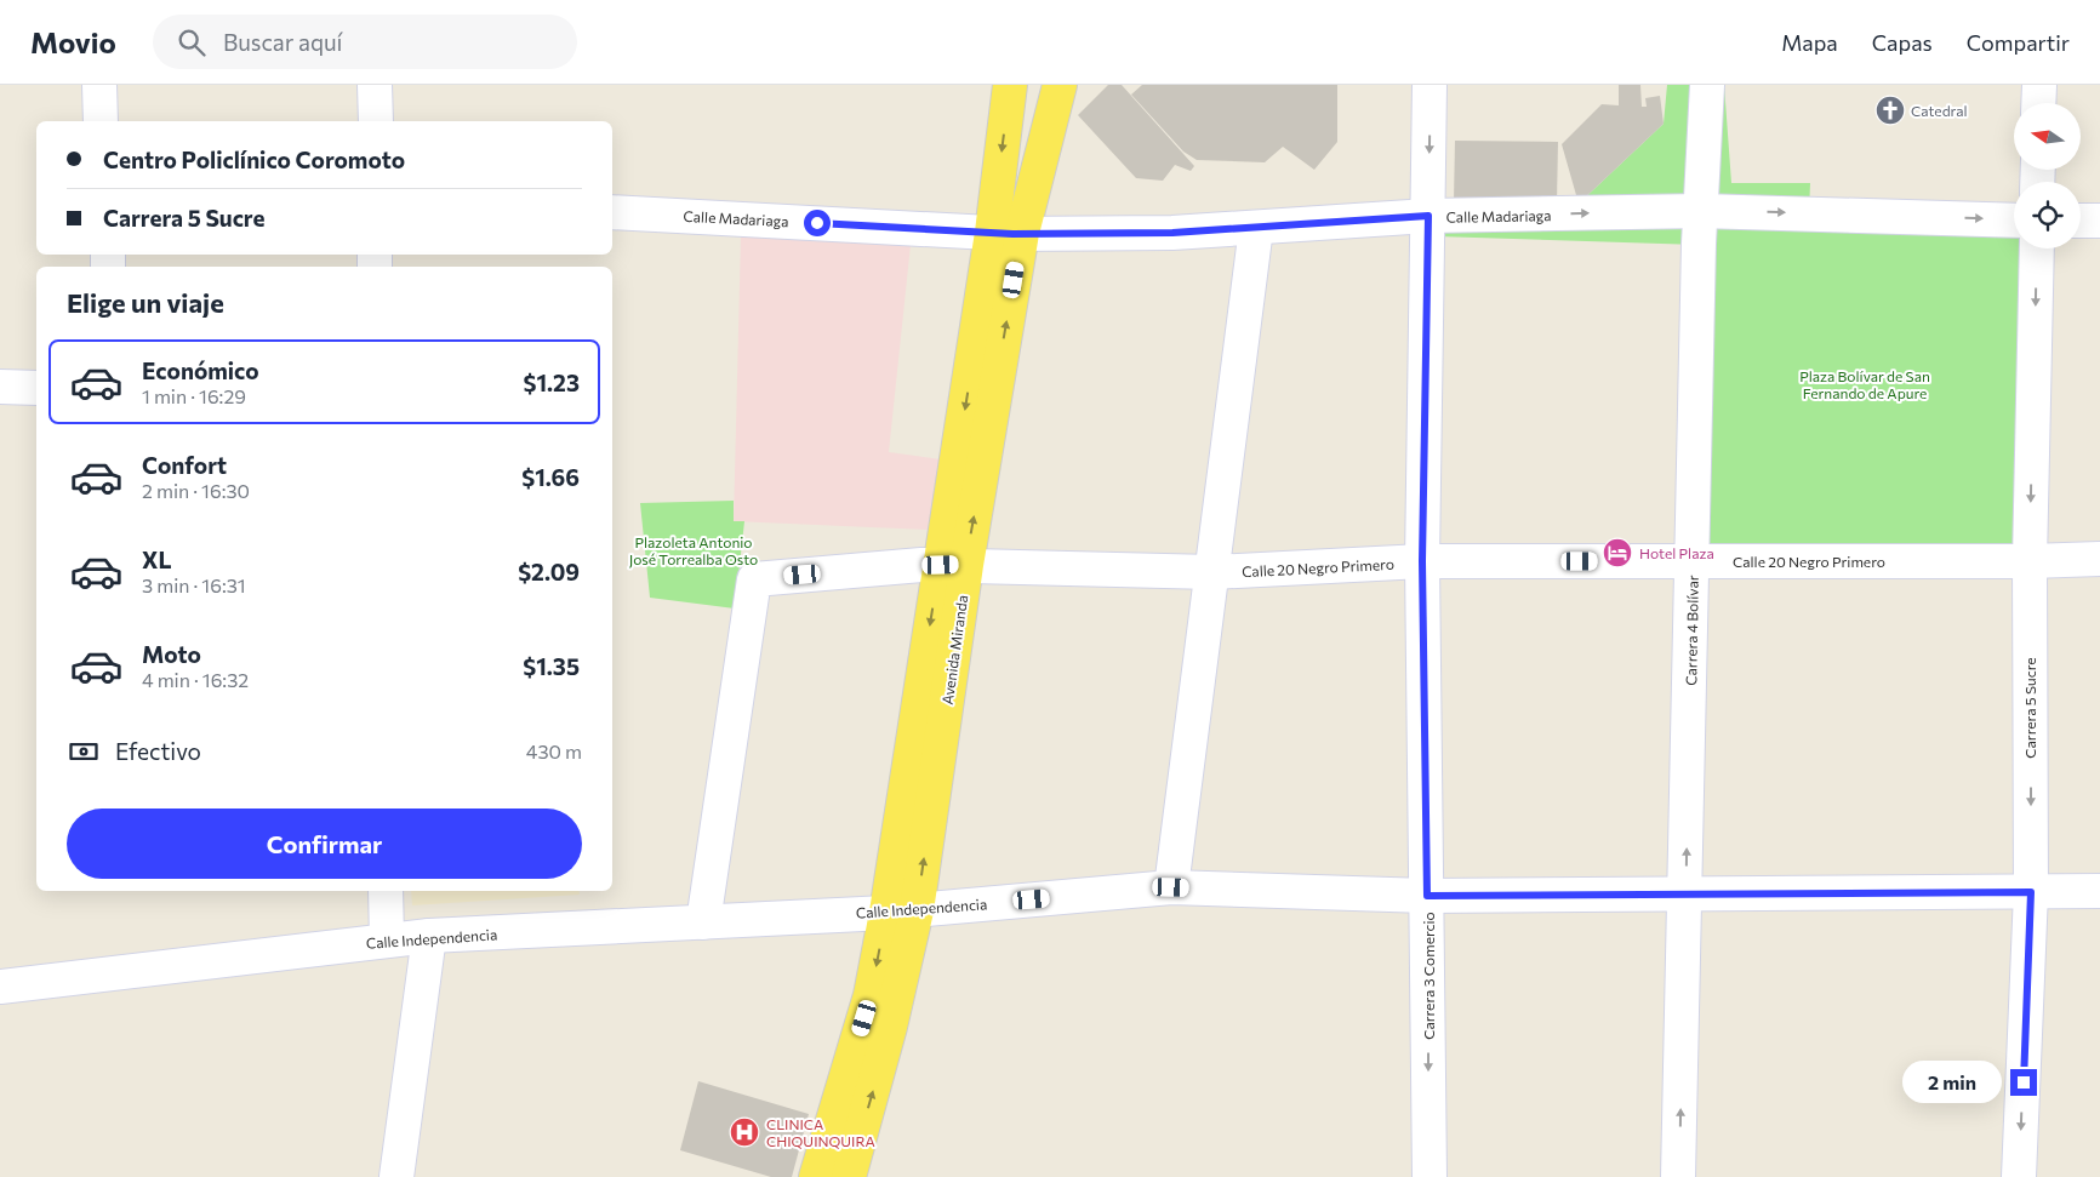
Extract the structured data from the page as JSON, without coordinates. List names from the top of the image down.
{
  "streets": {
    "main road": ["Avenida Miranda"],
    "street": [
      "Calle Madariaga",
      "Calle 20 Negro Primero",
      "Carrera 4 Bolívar",
      "Carrera 5 Sucre",
      "Calle Independencia",
      "Carrera 3 Comercio"
    ]
  },
  "crossings": [
    ["Calle Madariaga", "Carrera 4 Bolívar"],
    ["Calle Madariaga", "Avenida Miranda"],
    ["Calle Madariaga", "Carrera 3 Comercio"],
    ["Calle 20 Negro Primero", "Carrera 4 Bolívar"],
    ["Calle 20 Negro Primero", "Avenida Miranda"],
    ["Calle 20 Negro Primero", "Carrera 5 Sucre"],
    ["Calle 20 Negro Primero", "Calle Independencia"],
    ["Calle 20 Negro Primero", "Carrera 3 Comercio"],
    ["Carrera 4 Bolívar", "Calle Independencia"],
    ["Avenida Miranda", "Calle Independencia"],
    ["Carrera 5 Sucre", "Calle Independencia"],
    ["Calle Independencia", "Carrera 3 Comercio"]
  ],
  "one_way": [
    "Calle Madariaga",
    "Carrera 4 Bolívar",
    "Carrera 5 Sucre",
    "Carrera 3 Comercio"
  ],
  "parks": ["Plaza Bolívar de San Fernando de Apure", "Plazoleta Antonio José Torrealba Osto"],
  "places": {
    "church": ["Catedral"],
    "hotel": ["Hotel Plaza"],
    "hospital": ["CLINICA CHIQUINQUIRA"]
  },
  "north": "left",
  "page": {
    "header": "Movio",
    "search": "Buscar aquí",
    "nav": ["Mapa", "Capas", "Compartir"],
    "banner": ["Centro Policlínico Coromoto", "Carrera 5 Sucre"],
    "heading": "Elige un viaje",
    "list": [
      {
        "name": "Económico",
        "note": "1 min · 16:29",
        "value": "$1.23"
      },
      {
        "name": "Confort",
        "note": "2 min · 16:30",
        "value": "$1.66"
      },
      {
        "name": "XL",
        "note": "3 min · 16:31",
        "value": "$2.09"
      },
      {
        "name": "Moto",
        "note": "4 min · 16:32",
        "value": "$1.35"
      }
    ],
    "pay": ["Efectivo", "430 m"],
    "buttons": "Confirmar",
    "bubble": "2 min"
  }
}
